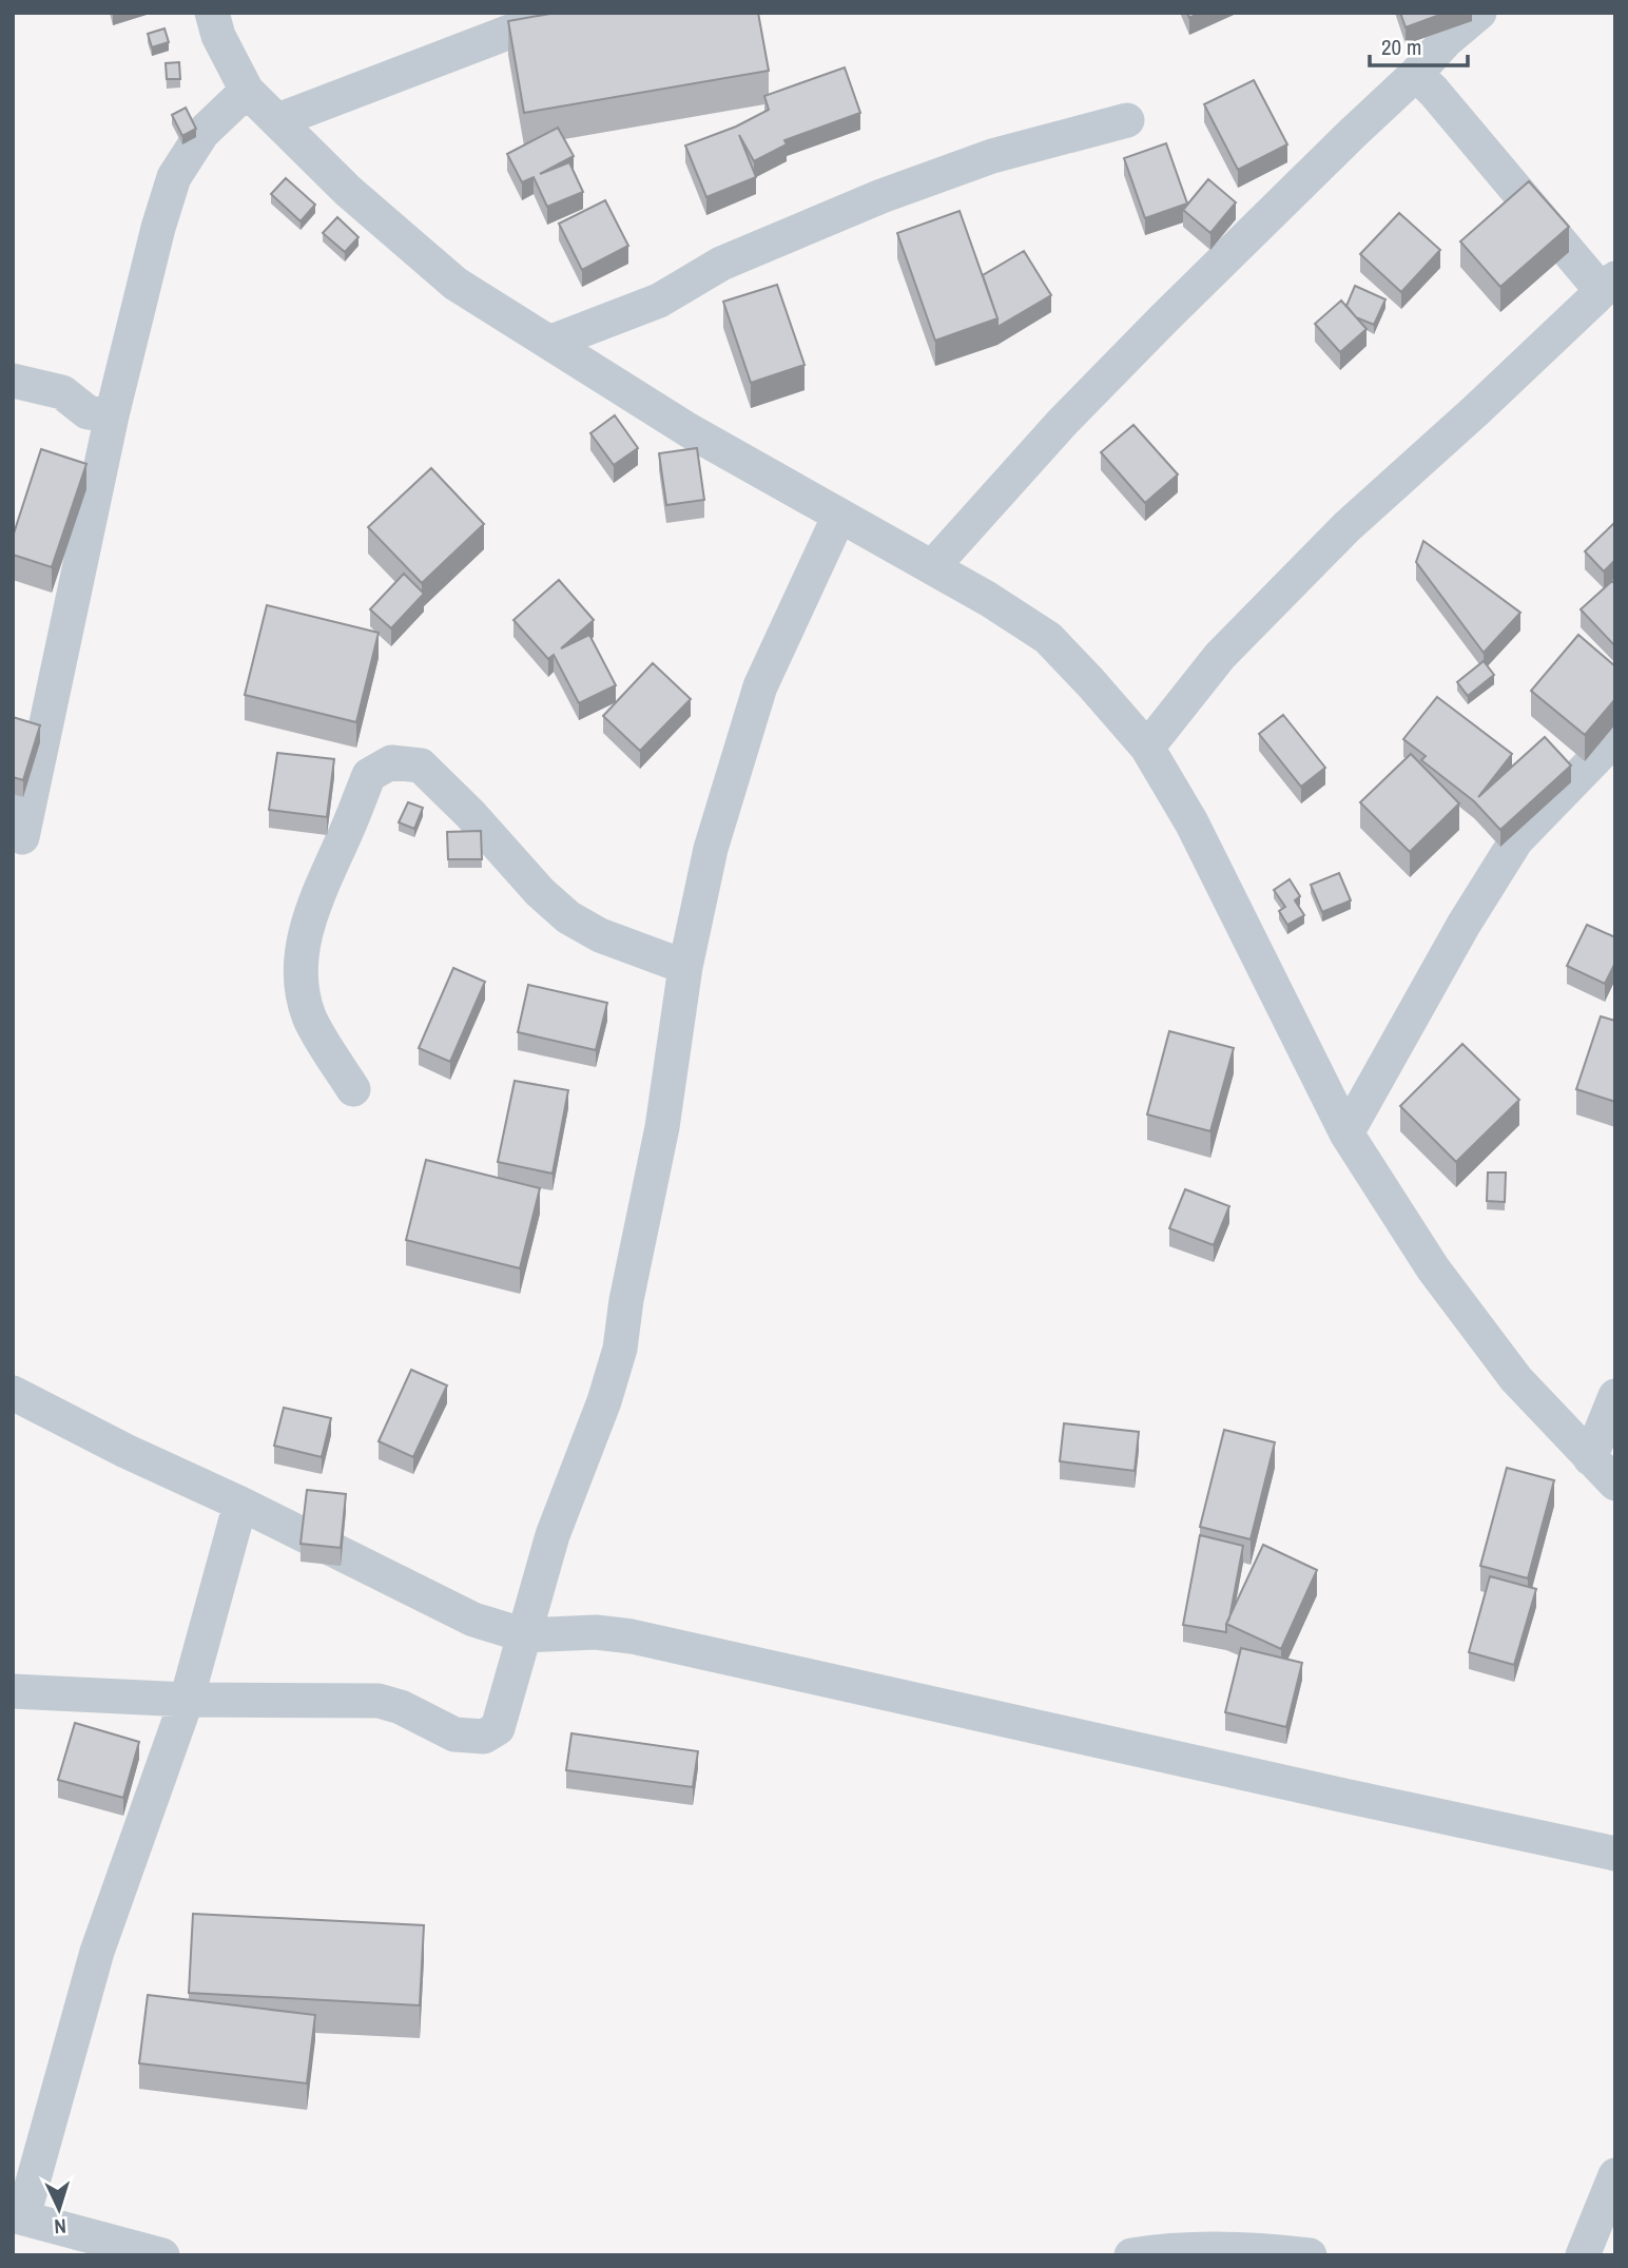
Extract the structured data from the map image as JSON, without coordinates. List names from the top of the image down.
{
  "scale_bar": "20 m",
  "north": "bottom"
}
